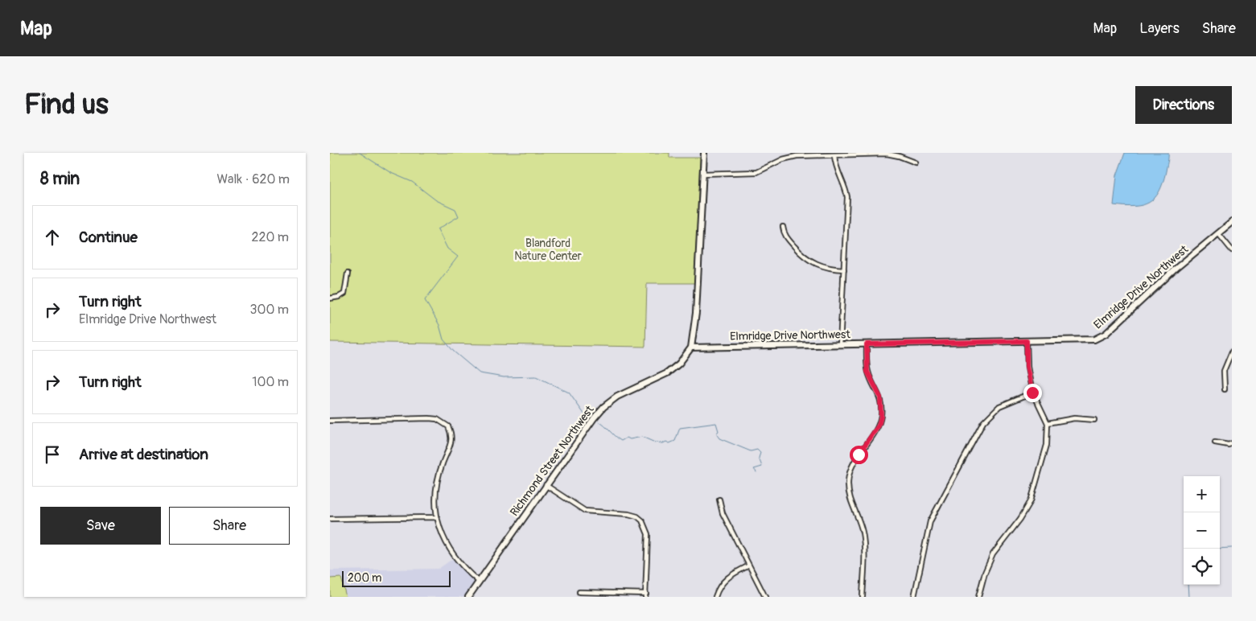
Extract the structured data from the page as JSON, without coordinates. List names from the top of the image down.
{
  "streets": {
    "street": ["Elmridge Drive Northwest", "Richmond Street Northwest"]
  },
  "crossings": [
    ["Elmridge Drive Northwest", "Richmond Street Northwest"]
  ],
  "parks": ["Blandford Nature Center"],
  "scale_bar": "200 m",
  "page": {
    "header": "Map",
    "nav": ["Map", "Layers", "Share"],
    "buttons": [
      "Directions",
      ["Save", "Share"]
    ],
    "title": "Find us",
    "heading": ["8 min", "Walk · 620 m"],
    "list": [
      ["Continue", "220 m"],
      ["Turn right", "Elmridge Drive Northwest", "300 m"],
      ["Turn right", "100 m"],
      "Arrive at destination"
    ],
    "map_buttons": ["+", "−"],
    "scale": "200 m"
  }
}
